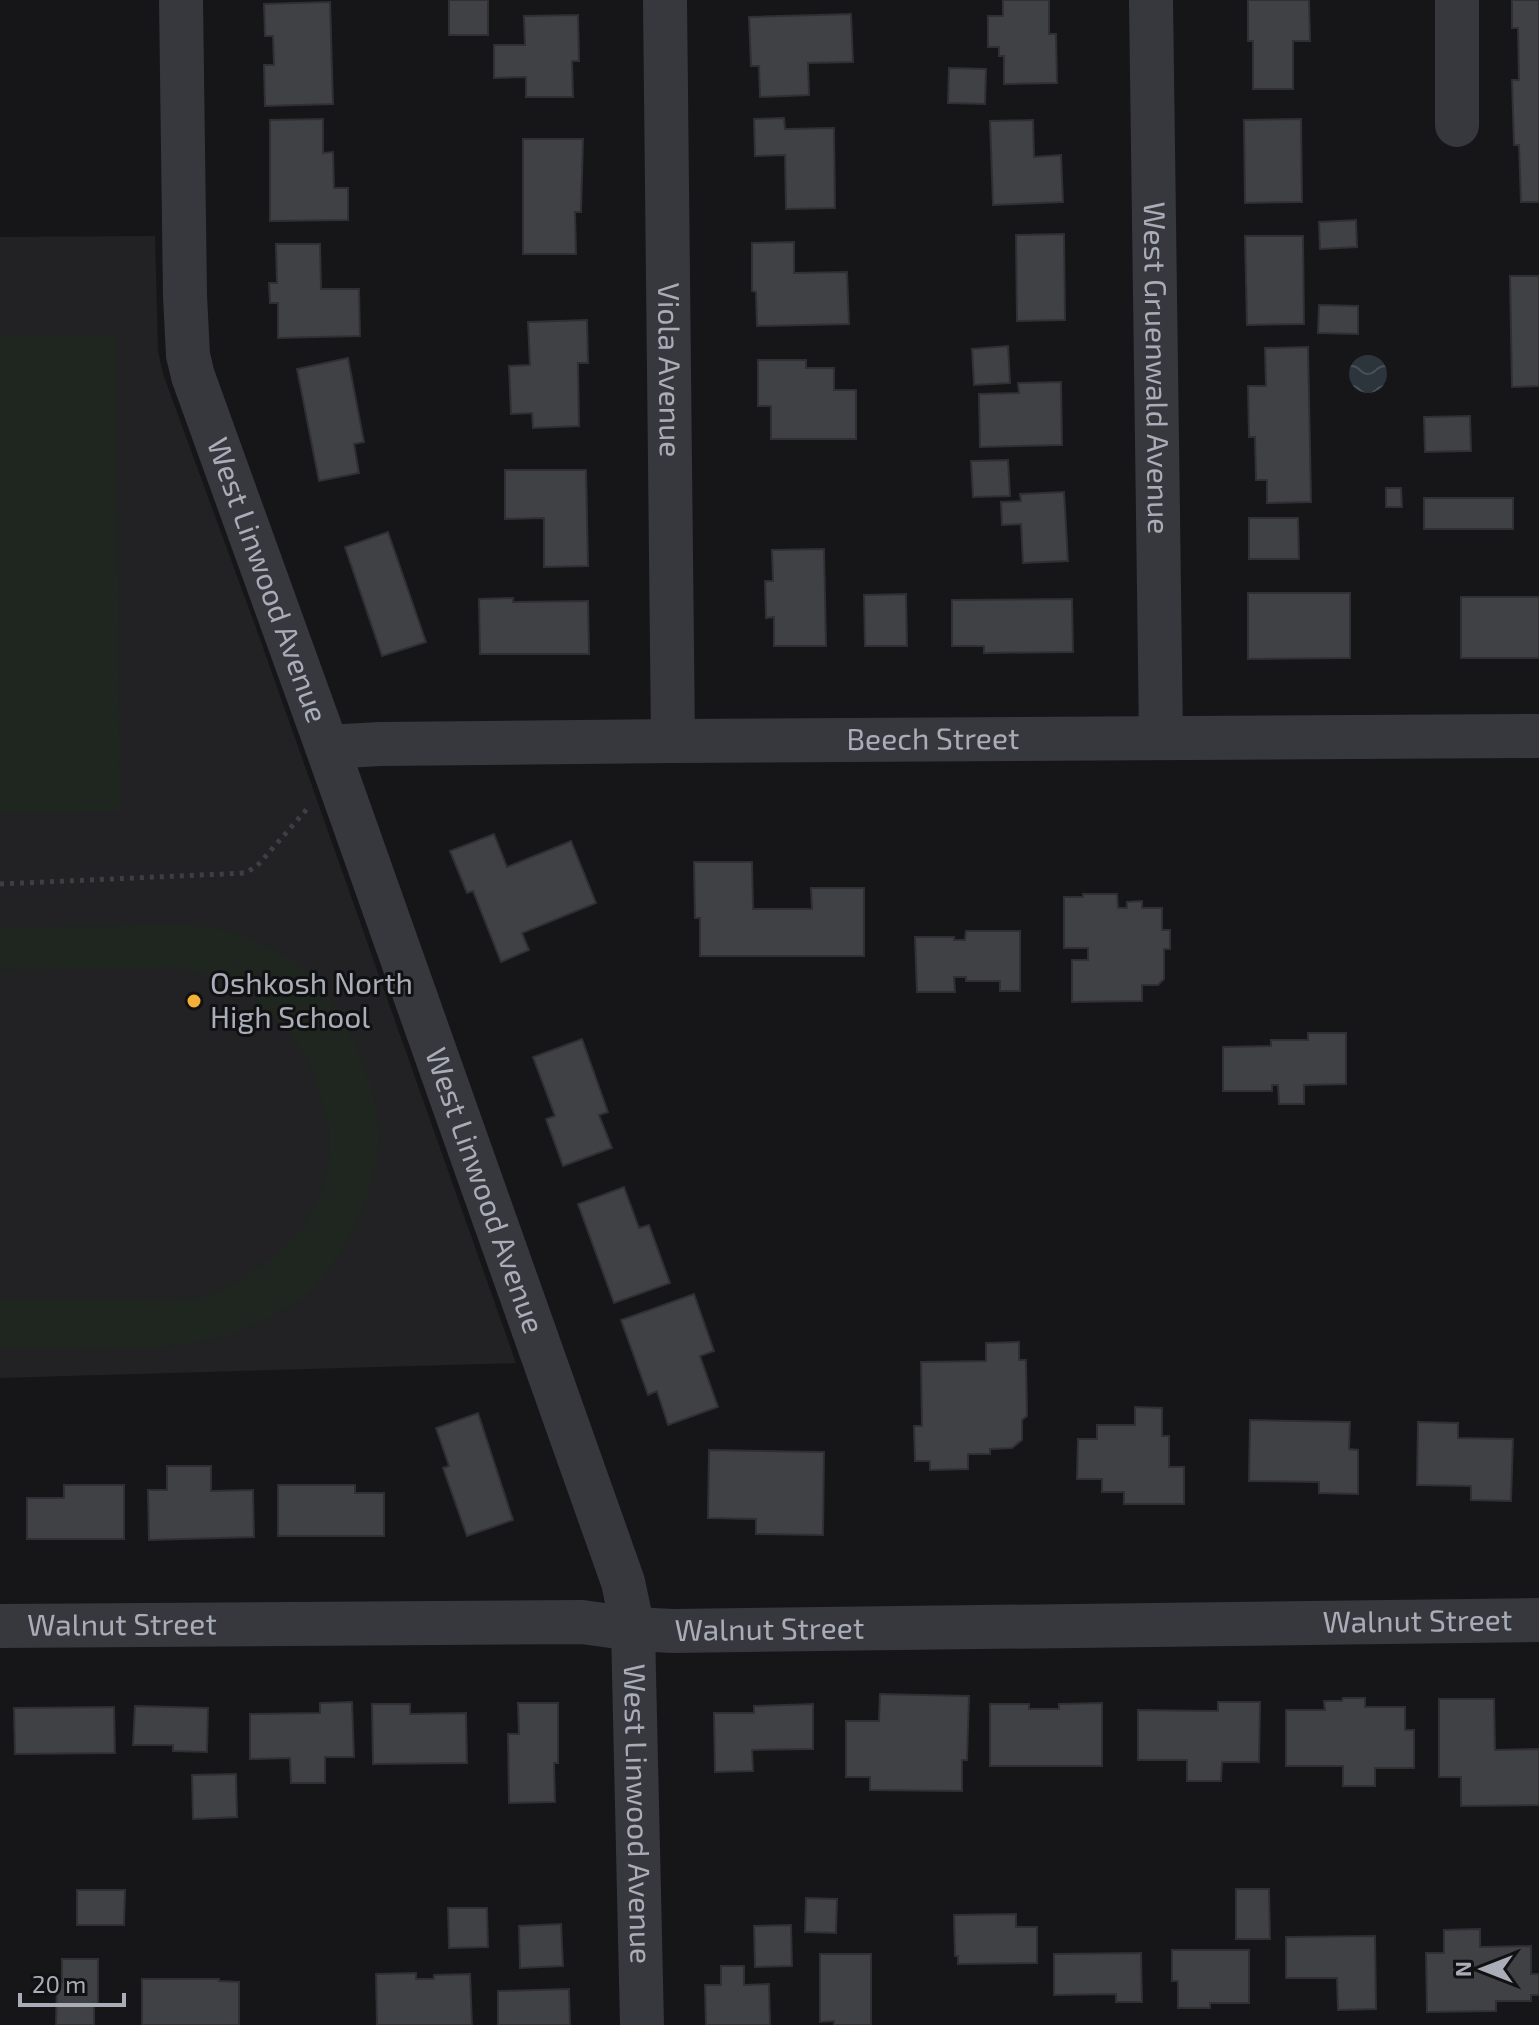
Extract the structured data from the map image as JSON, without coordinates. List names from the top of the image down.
{
  "streets": {
    "street": [
      "West Gruenwald Avenue",
      "Viola Avenue",
      "West Linwood Avenue",
      "Beech Street",
      "Walnut Street"
    ]
  },
  "crossings": [
    ["West Gruenwald Avenue", "Beech Street"],
    ["Viola Avenue", "Beech Street"],
    ["West Linwood Avenue", "Beech Street"],
    ["West Linwood Avenue", "Walnut Street"]
  ],
  "places": ["Oshkosh North High School"],
  "scale_bar": "20 m",
  "north": "left"
}
